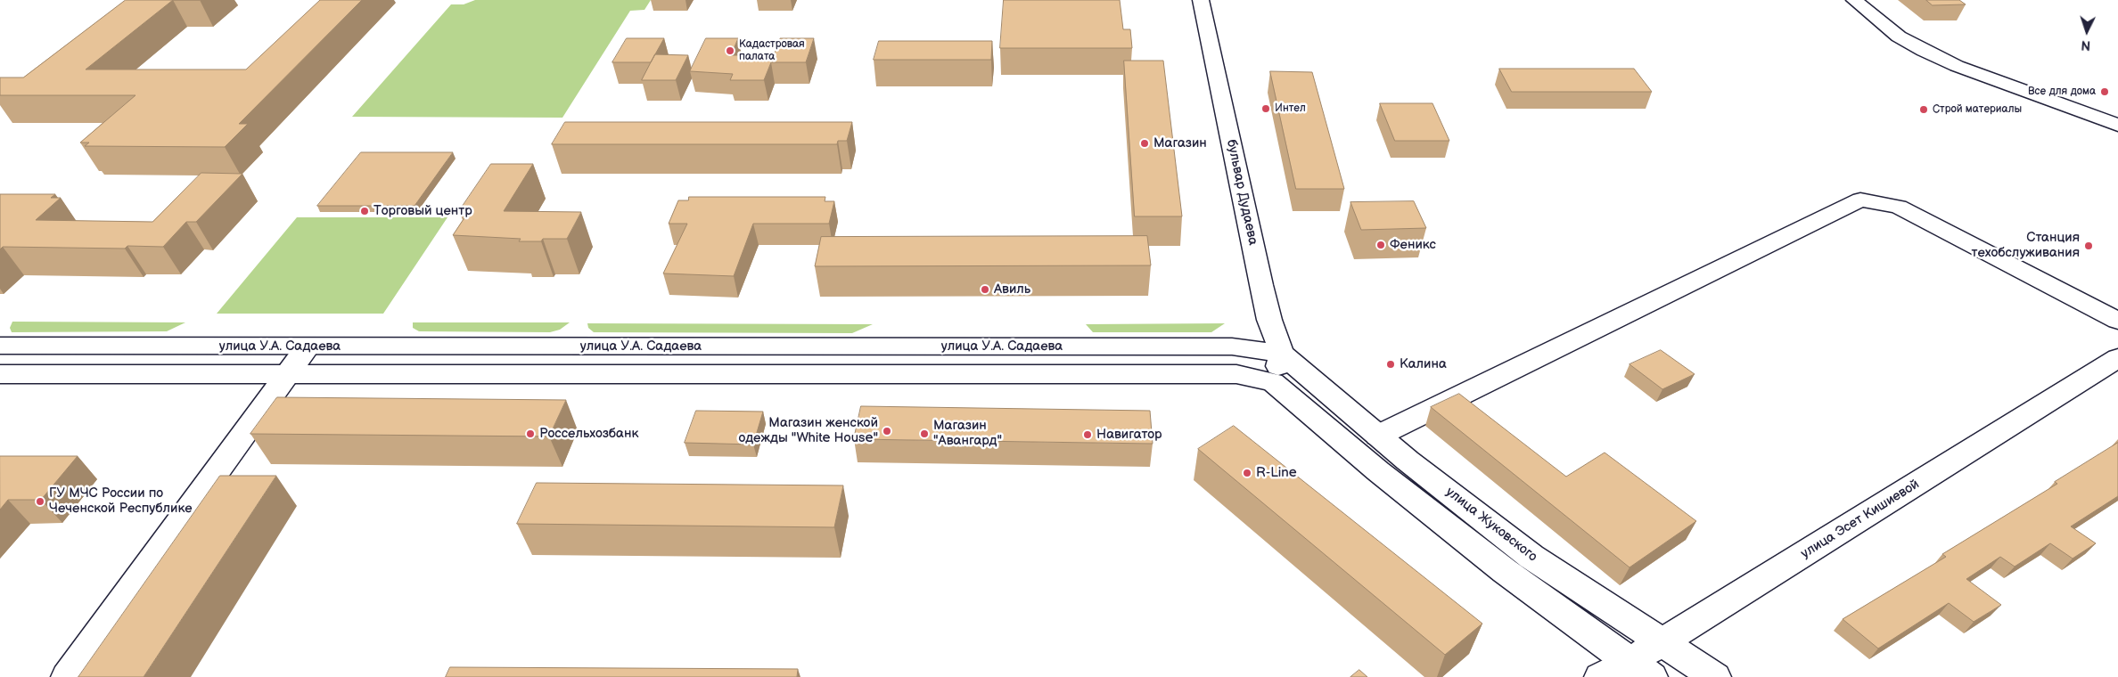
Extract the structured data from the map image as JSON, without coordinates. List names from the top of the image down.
{
  "streets": {
    "main road": [
      "бульвар Дудаева",
      "улица У.А. Садаева",
      "улица Эсет Кишиевой",
      "улица Жуковского"
    ]
  },
  "crossings": [
    ["бульвар Дудаева", "улица У.А. Садаева"],
    ["бульвар Дудаева", "улица Жуковского"],
    ["улица У.А. Садаева", "улица Жуковского"],
    ["улица Эсет Кишиевой", "улица Жуковского"]
  ],
  "places": [
    "Кадастровая палата",
    "Все для дома",
    "Интел",
    "Строй материалы",
    "Магазин",
    "Торговый центр",
    "Феникс",
    "Станция техобслуживания",
    "Авиль",
    "Калина",
    "Магазин женской одежды \"White House\"",
    "Россельхозбанк",
    "Магазин \"Авангард\"",
    "Навигатор",
    "R-Line",
    "ГУ МЧС России по Чеченской Республике"
  ],
  "north": "bottom"
}
